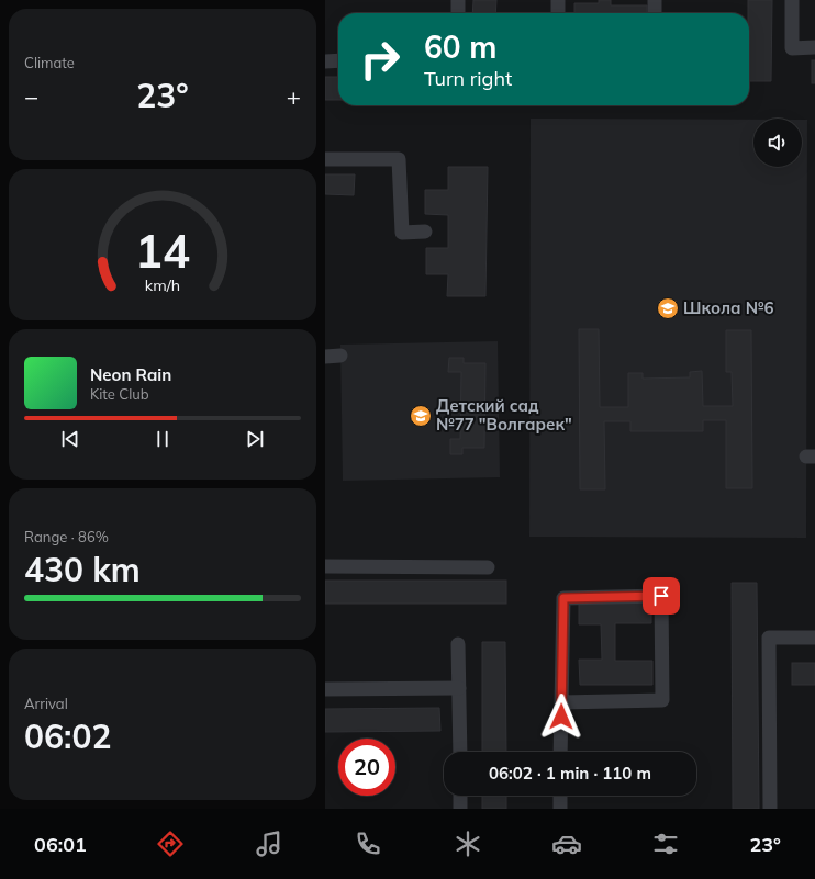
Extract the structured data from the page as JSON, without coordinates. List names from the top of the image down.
{
  "places": {
    "school or university": ["Школа №6", "Детский сад №77 \"Волгарек\""]
  },
  "page": {
    "tile": [
      "Climate",
      ["Range · 86%", "430 km"],
      ["Arrival", "06:02"]
    ],
    "turn": ["60 m", "Turn right"],
    "heat": ["−", "23°", "+"],
    "song": ["Neon Rain", "Kite Club"],
    "limit": "20",
    "trip": "06:02 · 1 min · 110 m",
    "tabs": ["06:01", "23°"],
    "gauge": ["14", "km/h"]
  }
}
